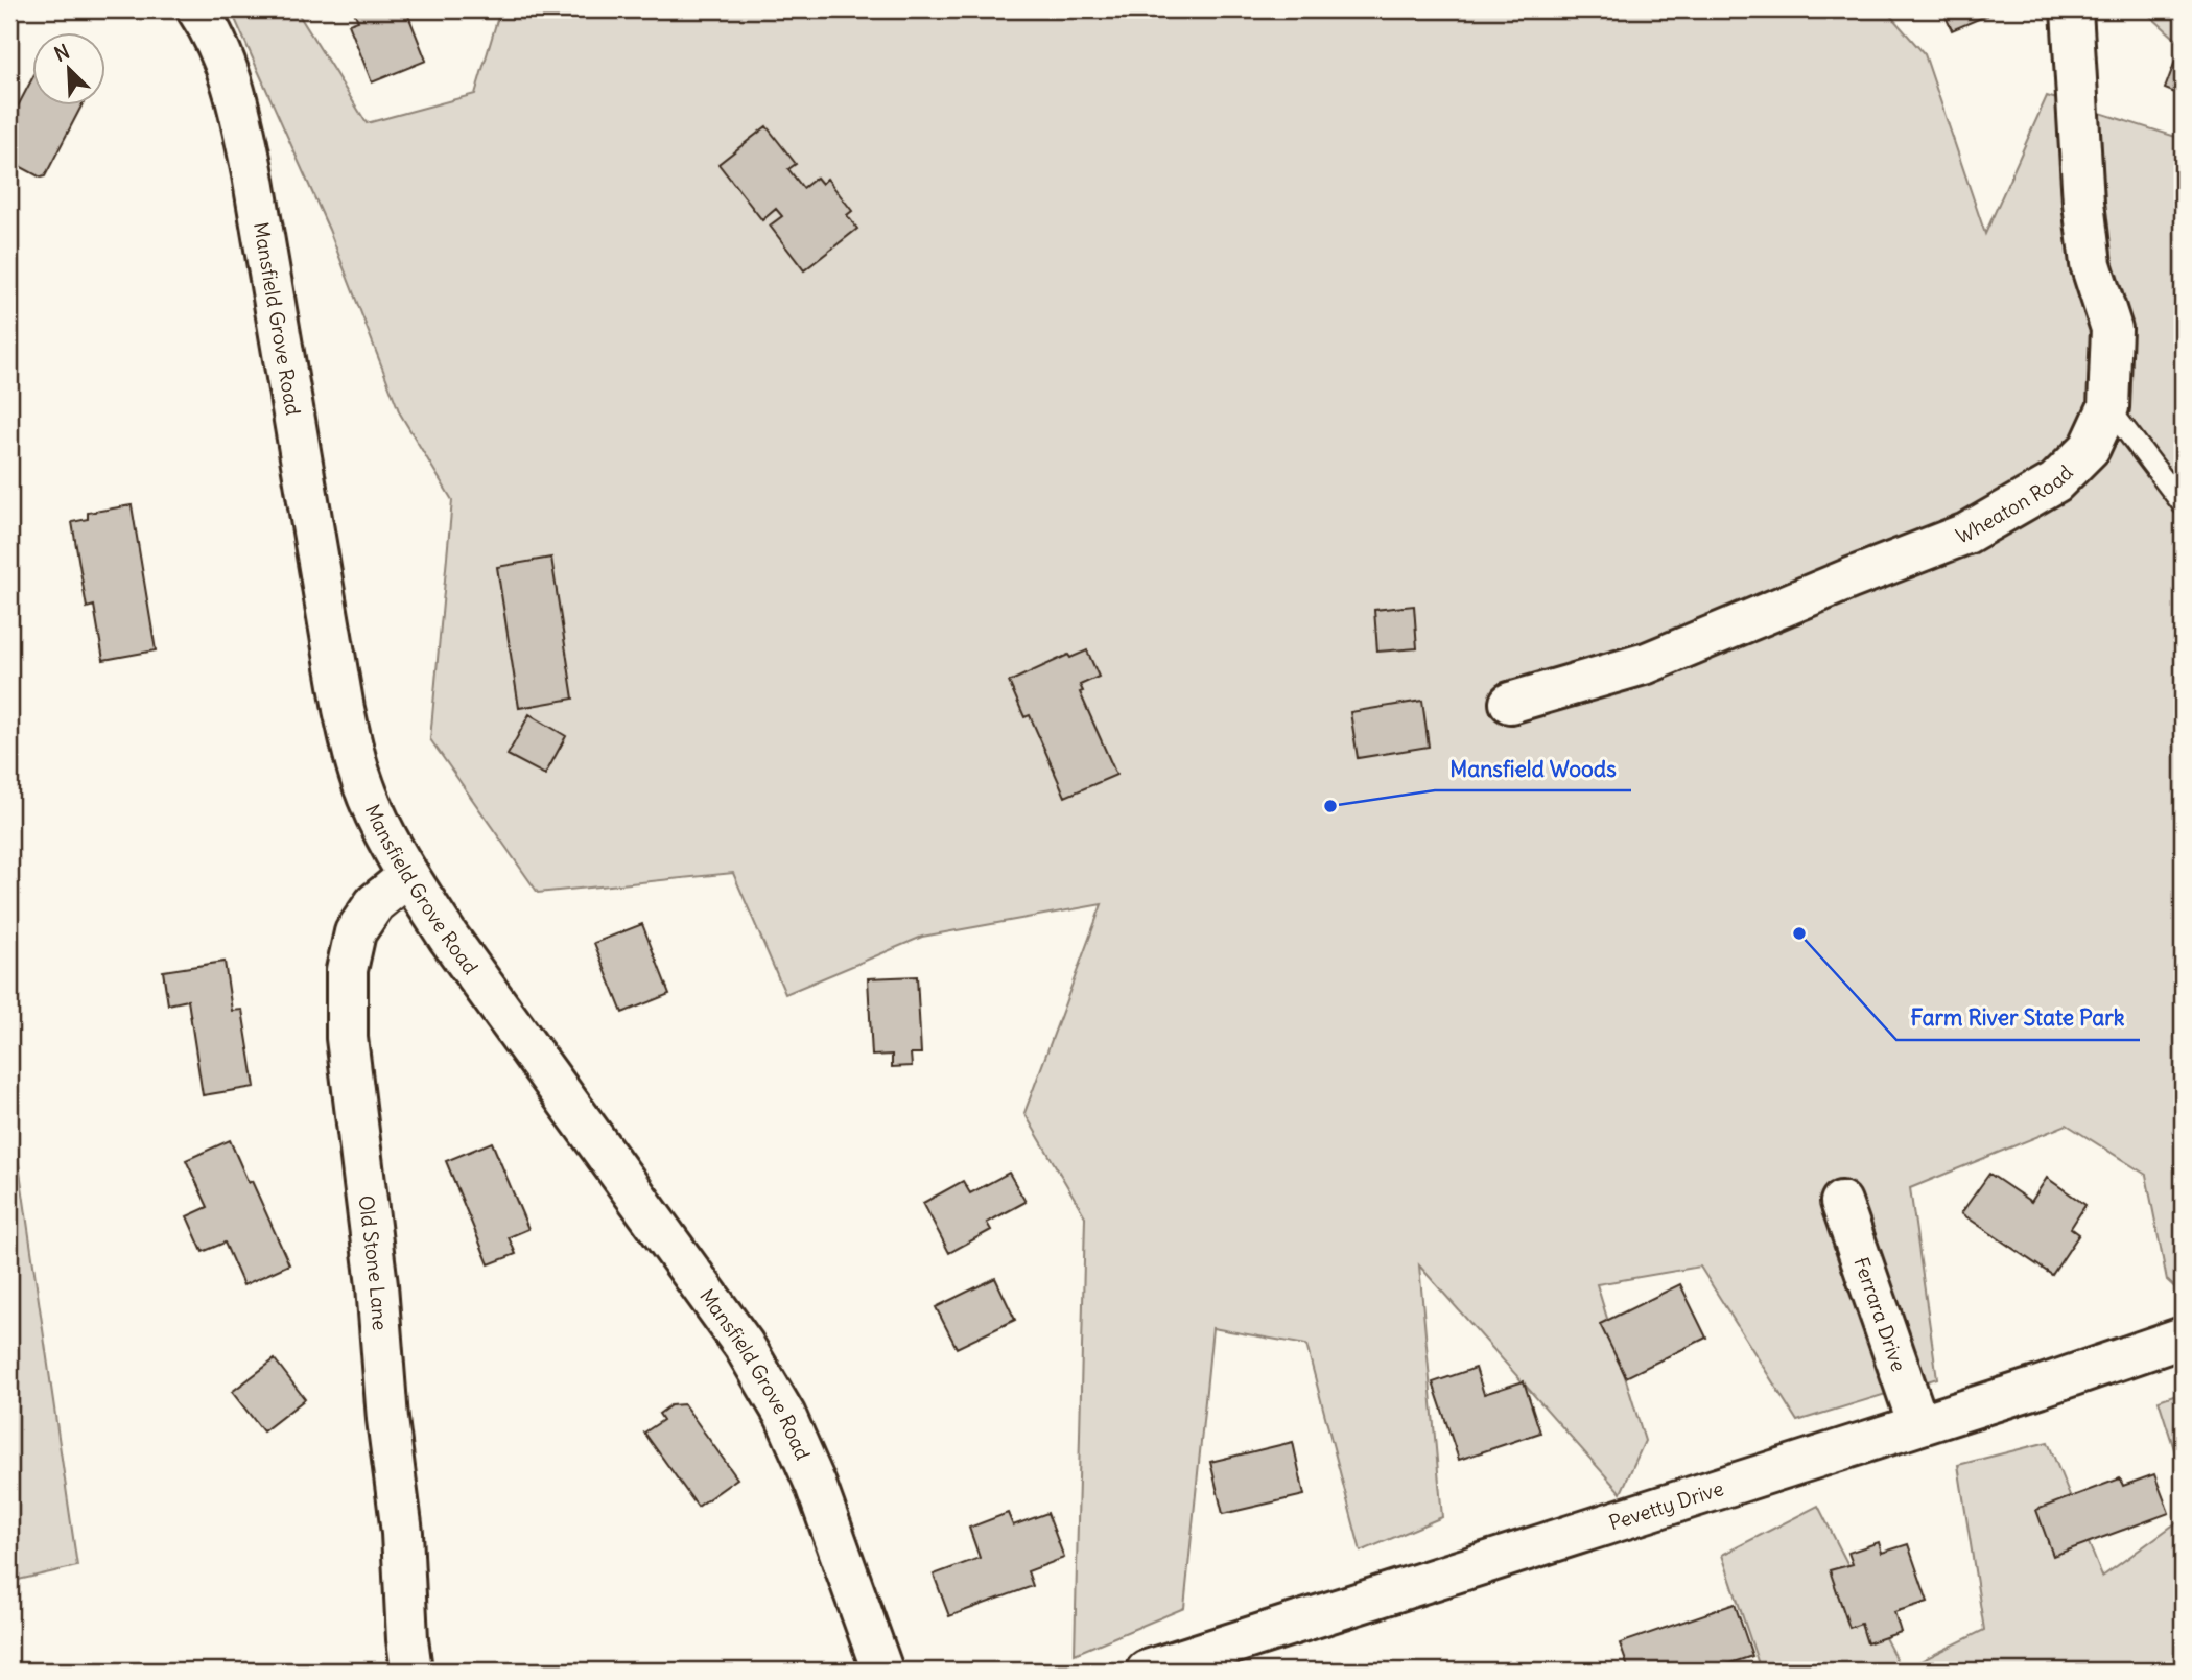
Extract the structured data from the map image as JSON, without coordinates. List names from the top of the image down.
{
  "streets": {
    "street": [
      "Mansfield Grove Road",
      "Wheaton Road",
      "Old Stone Lane",
      "Ferrara Drive",
      "Pevetty Drive"
    ]
  },
  "crossings": [
    ["Mansfield Grove Road", "Old Stone Lane"],
    ["Ferrara Drive", "Pevetty Drive"]
  ],
  "places": ["Mansfield Woods", "Farm River State Park"],
  "north": "top left"
}
